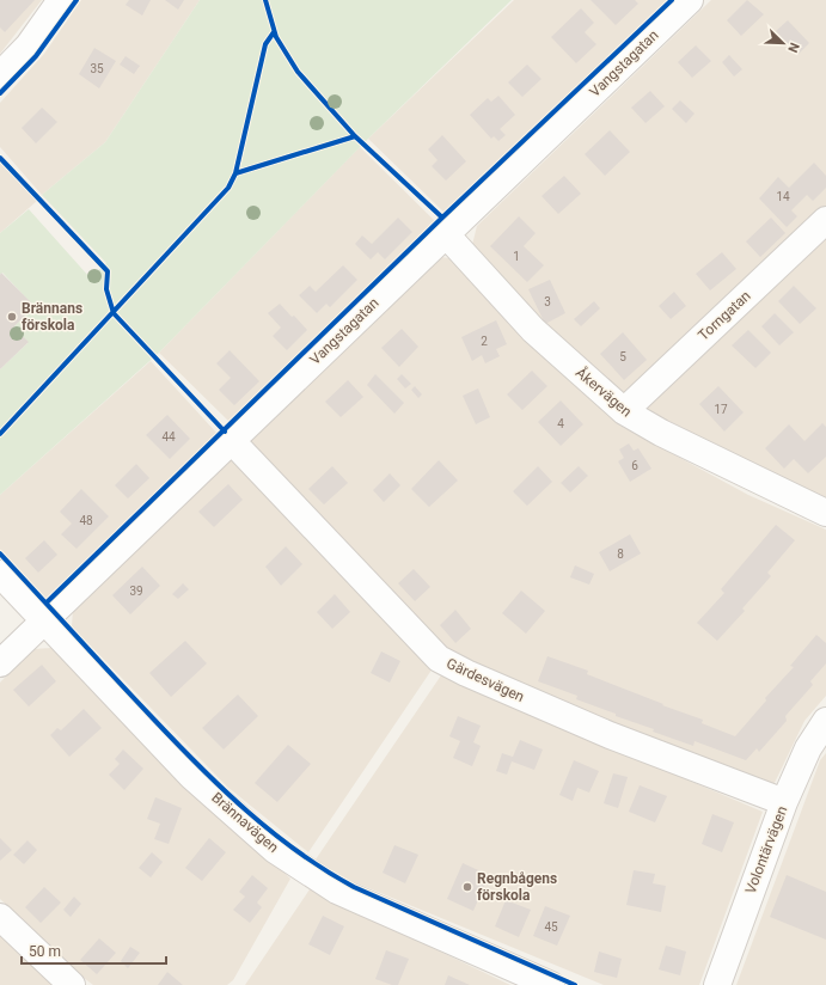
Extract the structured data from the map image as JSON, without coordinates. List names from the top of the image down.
{
  "streets": {
    "street": [
      "Vangstagatan",
      "Torngatan",
      "Åkervägen",
      "Gärdesvägen",
      "Brännavägen",
      "Volontärvägen"
    ]
  },
  "crossings": [
    ["Vangstagatan", "Åkervägen"],
    ["Vangstagatan", "Gärdesvägen"],
    ["Vangstagatan", "Brännavägen"],
    ["Torngatan", "Åkervägen"],
    ["Gärdesvägen", "Volontärvägen"]
  ],
  "places": ["Brännans förskola", "Regnbågens förskola"],
  "house_numbers": [
    "35",
    "14",
    "1",
    "3",
    "2",
    "5",
    "17",
    "4",
    "44",
    "6",
    "48",
    "8",
    "39",
    "45"
  ],
  "scale_bar": "50 m",
  "north": "bottom right"
}
